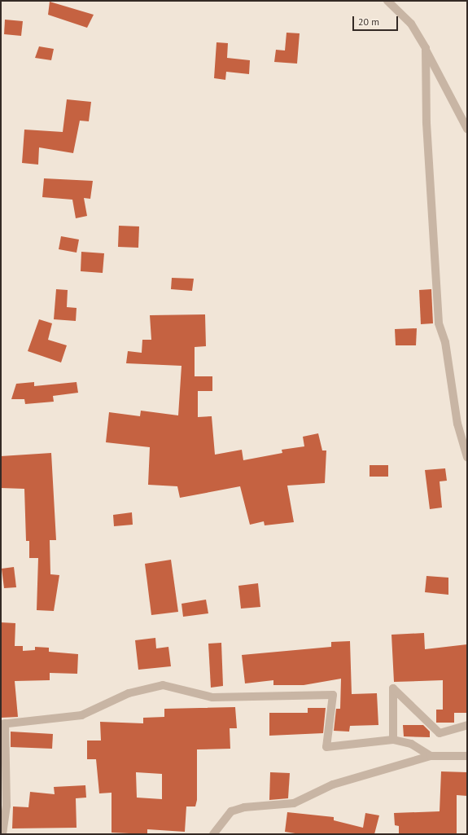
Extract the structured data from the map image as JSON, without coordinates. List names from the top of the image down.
{
  "scale_bar": "20 m"
}
